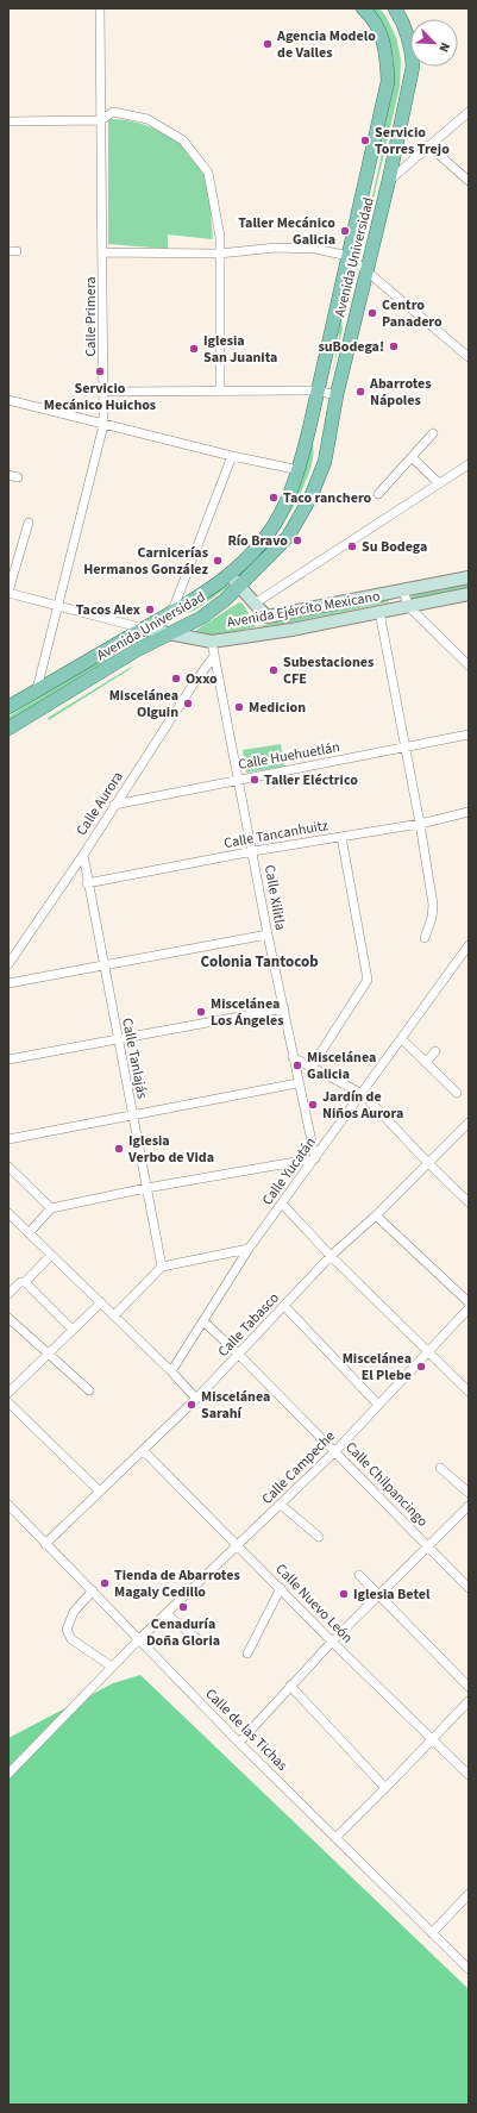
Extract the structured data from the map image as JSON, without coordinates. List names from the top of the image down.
{
  "streets": {
    "main road": ["Avenida Universidad", "Avenida Ejército Mexicano"],
    "street": [
      "Calle Primera",
      "Calle Huehuetlán",
      "Calle Aurora",
      "Calle Tancanhuitz",
      "Calle Xilitla",
      "Calle Tanlajás",
      "Calle Yucatán",
      "Calle Tabasco",
      "Calle Campeche",
      "Calle Chilpancingo",
      "Calle Nuevo León",
      "Calle de las Tichas"
    ]
  },
  "crossings": [
    ["Avenida Universidad", "Calle Primera"],
    ["Avenida Universidad", "Avenida Ejército Mexicano"],
    ["Avenida Ejército Mexicano", "Calle Xilitla"],
    ["Calle Huehuetlán", "Calle Aurora"],
    ["Calle Huehuetlán", "Calle Xilitla"],
    ["Calle Aurora", "Calle Xilitla"],
    ["Calle Aurora", "Calle Tanlajás"],
    ["Calle Tancanhuitz", "Calle Xilitla"],
    ["Calle Tancanhuitz", "Calle Tanlajás"],
    ["Calle Xilitla", "Calle Yucatán"],
    ["Calle Yucatán", "Calle Chilpancingo"],
    ["Calle Tabasco", "Calle Chilpancingo"],
    ["Calle Tabasco", "Calle Nuevo León"],
    ["Calle Tabasco", "Calle de las Tichas"],
    ["Calle Campeche", "Calle Chilpancingo"],
    ["Calle Campeche", "Calle Nuevo León"],
    ["Calle Campeche", "Calle de las Tichas"]
  ],
  "districts": ["Colonia Tantocob"],
  "places": [
    "Agencia Modelo de Valles",
    "Servicio Torres Trejo",
    "Taller Mecánico Galicia",
    "Centro Panadero",
    "suBodega!",
    "Iglesia San Juanita",
    "Servicio Mecánico Huichos",
    "Abarrotes Nápoles",
    "Taco ranchero",
    "Río Bravo",
    "Su Bodega",
    "Carnicerías Hermanos González",
    "Tacos Alex",
    "Subestaciones CFE",
    "Oxxo",
    "Miscelánea Olguin",
    "Medicion",
    "Taller Eléctrico",
    "Miscelánea Los Ángeles",
    "Miscelánea Galicia",
    "Jardín de Niños Aurora",
    "Iglesia Verbo de Vida",
    "Miscelánea El Plebe",
    "Miscelánea Sarahí",
    "Tienda de Abarrotes Magaly Cedillo",
    "Iglesia Betel",
    "Cenaduría Doña Gloria"
  ],
  "north": "bottom right"
}
